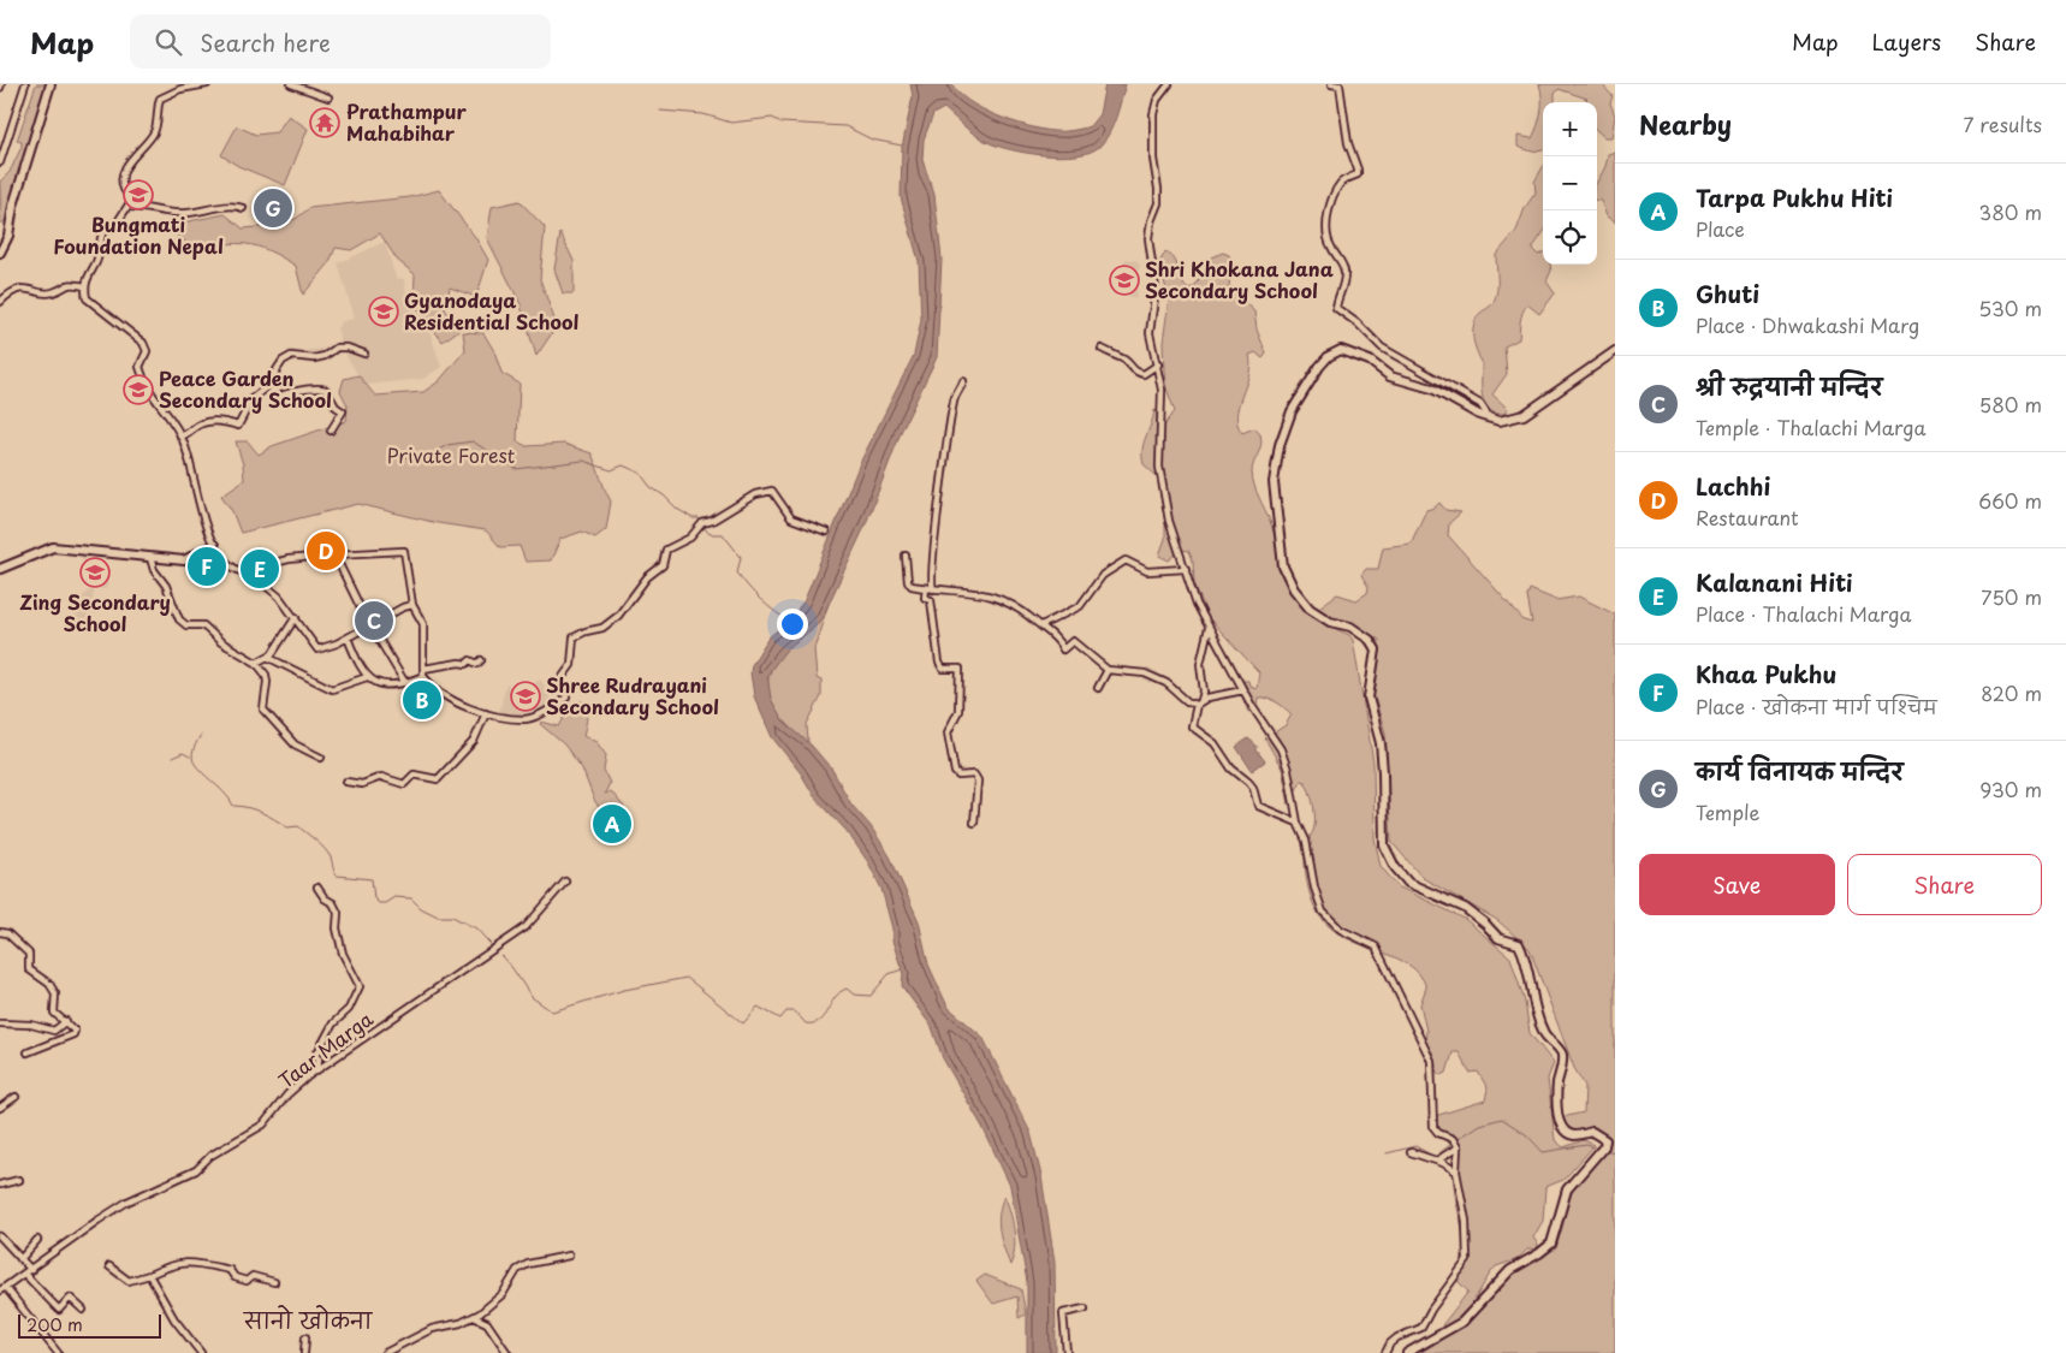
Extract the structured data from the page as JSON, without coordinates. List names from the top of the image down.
{
  "streets": {
    "street": ["Taar Marga"]
  },
  "districts": ["सानो खोकना"],
  "parks": ["Private Forest"],
  "places": {
    "temple": ["Prathampur Mahabihar"],
    "school or university": [
      "Bungmati Foundation Nepal",
      "Shri Khokana Jana Secondary School",
      "Gyanodaya Residential School",
      "Peace Garden Secondary School",
      "Zing Secondary School",
      "Shree Rudrayani Secondary School"
    ]
  },
  "scale_bar": "200 m",
  "page": {
    "header": "Map",
    "search": "Search here",
    "nav": ["Map", "Layers", "Share"],
    "heading": ["Nearby", "7 results"],
    "map_buttons": ["+", "−"],
    "list": [
      {
        "mark": "A",
        "name": "Tarpa Pukhu Hiti",
        "note": "Place",
        "value": "380 m"
      },
      {
        "mark": "B",
        "name": "Ghuti",
        "note": "Place · Dhwakashi Marg",
        "value": "530 m"
      },
      {
        "mark": "C",
        "name": "श्री रुद्रयानी मन्दिर",
        "note": "Temple · Thalachi Marga",
        "value": "580 m"
      },
      {
        "mark": "D",
        "name": "Lachhi",
        "note": "Restaurant",
        "value": "660 m"
      },
      {
        "mark": "E",
        "name": "Kalanani Hiti",
        "note": "Place · Thalachi Marga",
        "value": "750 m"
      },
      {
        "mark": "F",
        "name": "Khaa Pukhu",
        "note": "Place · खोकना मार्ग पश्चिम",
        "value": "820 m"
      },
      {
        "mark": "G",
        "name": "कार्य विनायक मन्दिर",
        "note": "Temple",
        "value": "930 m"
      }
    ],
    "pins": [
      "G",
      "D",
      "F",
      "E",
      "C",
      "B",
      "A"
    ],
    "buttons": ["Save", "Share"],
    "scale": "200 m"
  }
}
